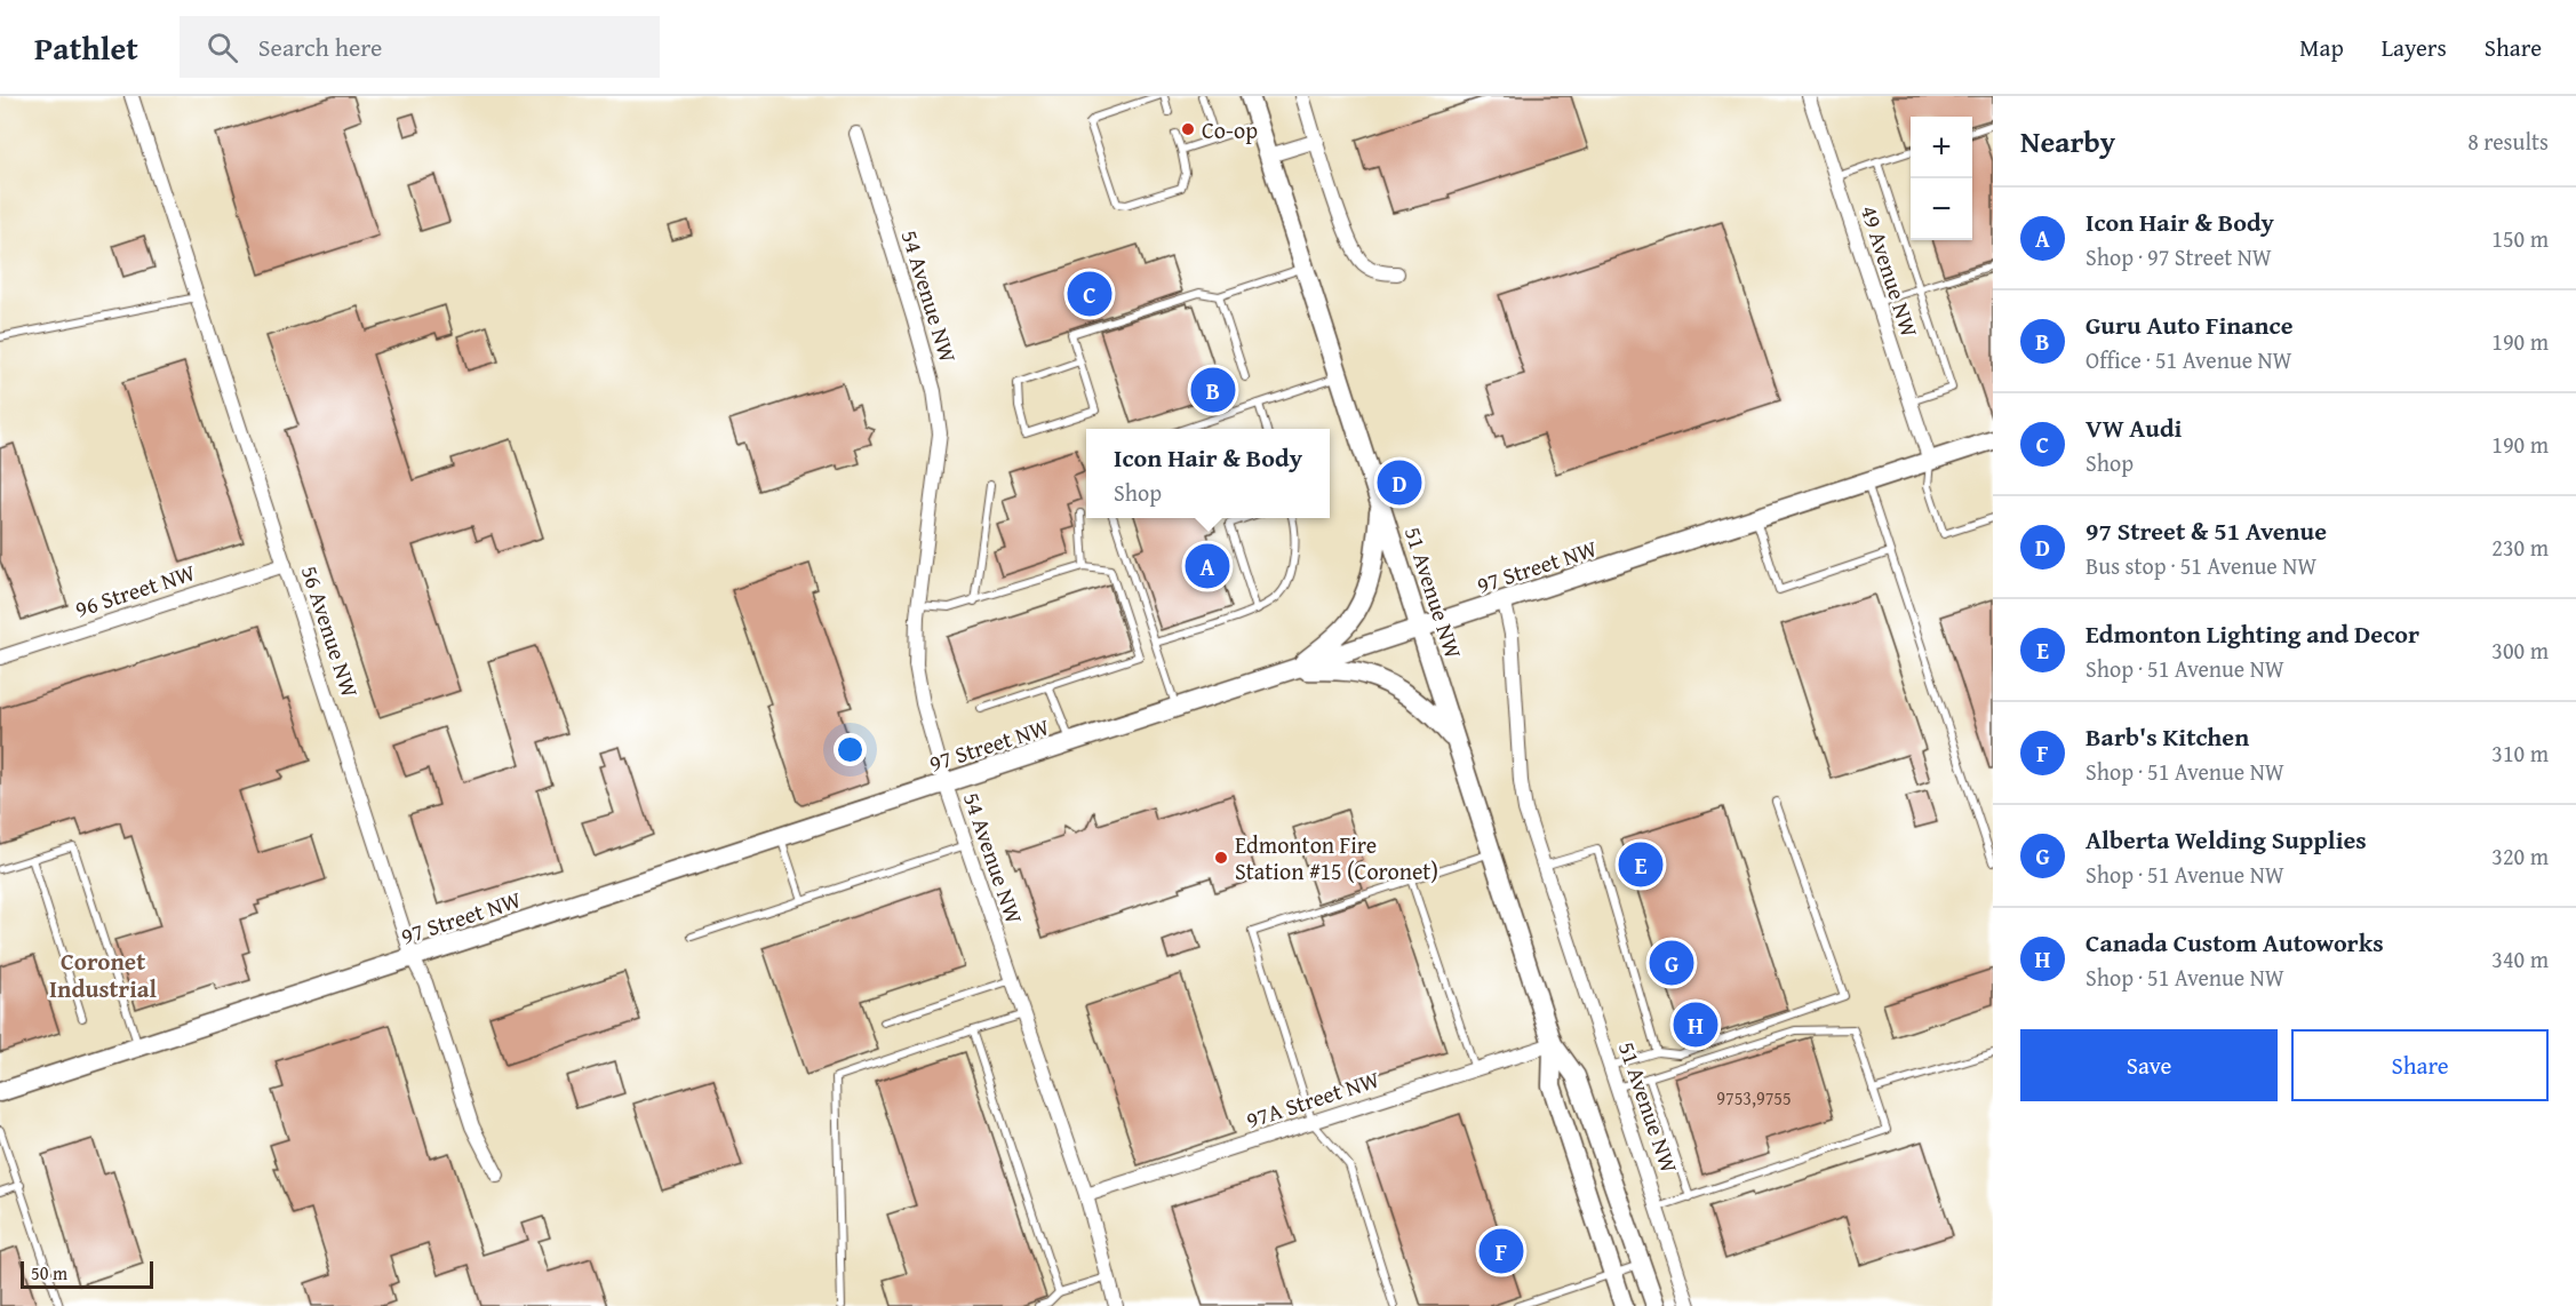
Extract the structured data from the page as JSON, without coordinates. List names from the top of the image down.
{
  "streets": {
    "street": [
      "49 Avenue NW",
      "54 Avenue NW",
      "97 Street NW",
      "96 Street NW",
      "51 Avenue NW",
      "56 Avenue NW",
      "97A Street NW"
    ]
  },
  "crossings": [
    ["49 Avenue NW", "97 Street NW"],
    ["54 Avenue NW", "97 Street NW"],
    ["54 Avenue NW", "97A Street NW"],
    ["97 Street NW", "51 Avenue NW"],
    ["97 Street NW", "56 Avenue NW"],
    ["96 Street NW", "56 Avenue NW"],
    ["51 Avenue NW", "97A Street NW"]
  ],
  "districts": ["Coronet Industrial"],
  "places": ["Co-op", "Edmonton Fire Station #15 (Coronet)"],
  "house_numbers": ["9753,9755"],
  "scale_bar": "50 m",
  "page": {
    "header": "Pathlet",
    "search": "Search here",
    "nav": ["Map", "Layers", "Share"],
    "heading": ["Nearby", "8 results"],
    "map_buttons": ["+", "−"],
    "list": [
      {
        "mark": "A",
        "name": "Icon Hair & Body",
        "note": "Shop · 97 Street NW",
        "value": "150 m"
      },
      {
        "mark": "B",
        "name": "Guru Auto Finance",
        "note": "Office · 51 Avenue NW",
        "value": "190 m"
      },
      {
        "mark": "C",
        "name": "VW Audi",
        "note": "Shop",
        "value": "190 m"
      },
      {
        "mark": "D",
        "name": "97 Street & 51 Avenue",
        "note": "Bus stop · 51 Avenue NW",
        "value": "230 m"
      },
      {
        "mark": "E",
        "name": "Edmonton Lighting and Decor",
        "note": "Shop · 51 Avenue NW",
        "value": "300 m"
      },
      {
        "mark": "F",
        "name": "Barb's Kitchen",
        "note": "Shop · 51 Avenue NW",
        "value": "310 m"
      },
      {
        "mark": "G",
        "name": "Alberta Welding Supplies",
        "note": "Shop · 51 Avenue NW",
        "value": "320 m"
      },
      {
        "mark": "H",
        "name": "Canada Custom Autoworks",
        "note": "Shop · 51 Avenue NW",
        "value": "340 m"
      }
    ],
    "pins": [
      "C",
      "B",
      "D",
      "A",
      "E",
      "G",
      "H",
      "F"
    ],
    "popup": ["Icon Hair & Body", "Shop"],
    "buttons": ["Save", "Share"],
    "scale": "50 m"
  }
}
